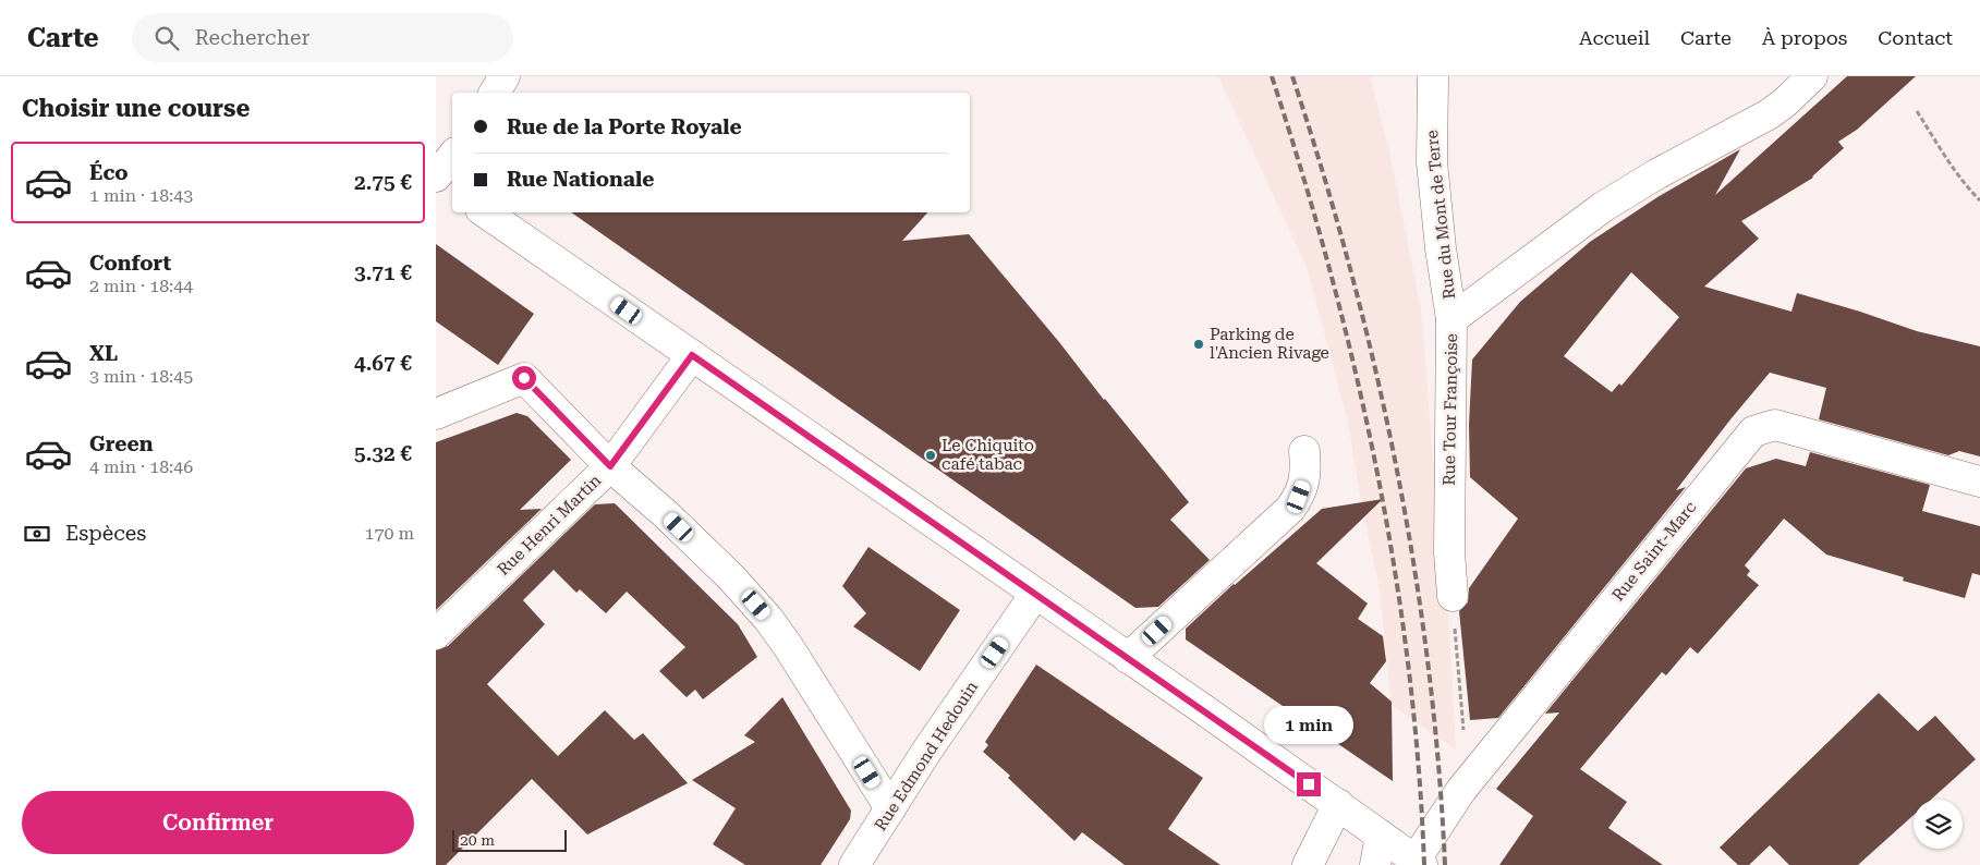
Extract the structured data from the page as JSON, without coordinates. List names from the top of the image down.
{
  "streets": {
    "street": [
      "Rue du Mont de Terre",
      "Rue Tour Françoise",
      "Rue Henri Martin",
      "Rue Saint-Marc",
      "Rue Edmond Hedouin"
    ]
  },
  "crossings": [
    ["Rue du Mont de Terre", "Rue Tour Françoise"]
  ],
  "places": ["Parking de l'Ancien Rivage", "Le Chiquito café tabac"],
  "scale_bar": "20 m",
  "page": {
    "header": "Carte",
    "search": "Rechercher",
    "nav": [
      "Accueil",
      "Carte",
      "À propos",
      "Contact"
    ],
    "heading": "Choisir une course",
    "banner": ["Rue de la Porte Royale", "Rue Nationale"],
    "list": [
      {
        "name": "Éco",
        "note": "1 min · 18:43",
        "value": "2.75 €"
      },
      {
        "name": "Confort",
        "note": "2 min · 18:44",
        "value": "3.71 €"
      },
      {
        "name": "XL",
        "note": "3 min · 18:45",
        "value": "4.67 €"
      },
      {
        "name": "Green",
        "note": "4 min · 18:46",
        "value": "5.32 €"
      }
    ],
    "pay": ["Espèces", "170 m"],
    "bubble": "1 min",
    "buttons": "Confirmer",
    "scale": "20 m"
  }
}
